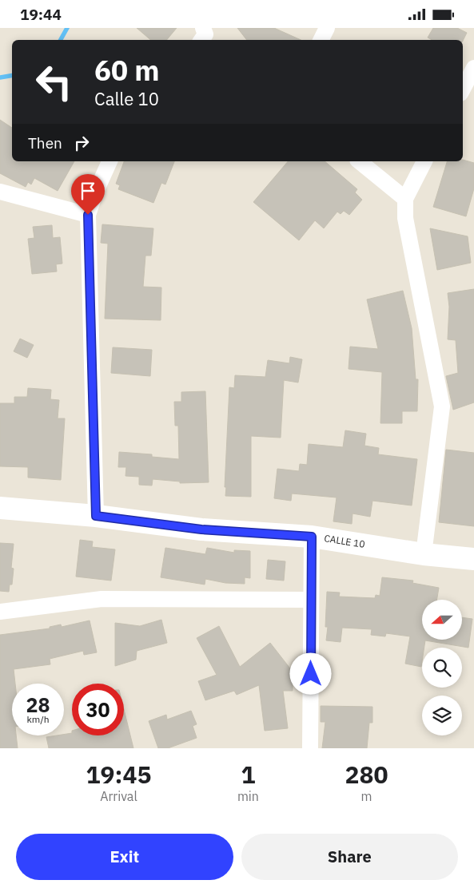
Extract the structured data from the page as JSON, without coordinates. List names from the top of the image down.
{
  "streets": {
    "main road": ["CALLE 10"]
  },
  "north": "left",
  "page": {
    "status": "19:44",
    "turn": ["60 m", "Calle 10"],
    "then": "Then",
    "speed": "28 km/h",
    "limit": "30",
    "eta": [
      "19:45",
      "Arrival",
      "1",
      "min",
      "280",
      "m"
    ],
    "buttons": ["Exit", "Share"]
  }
}
